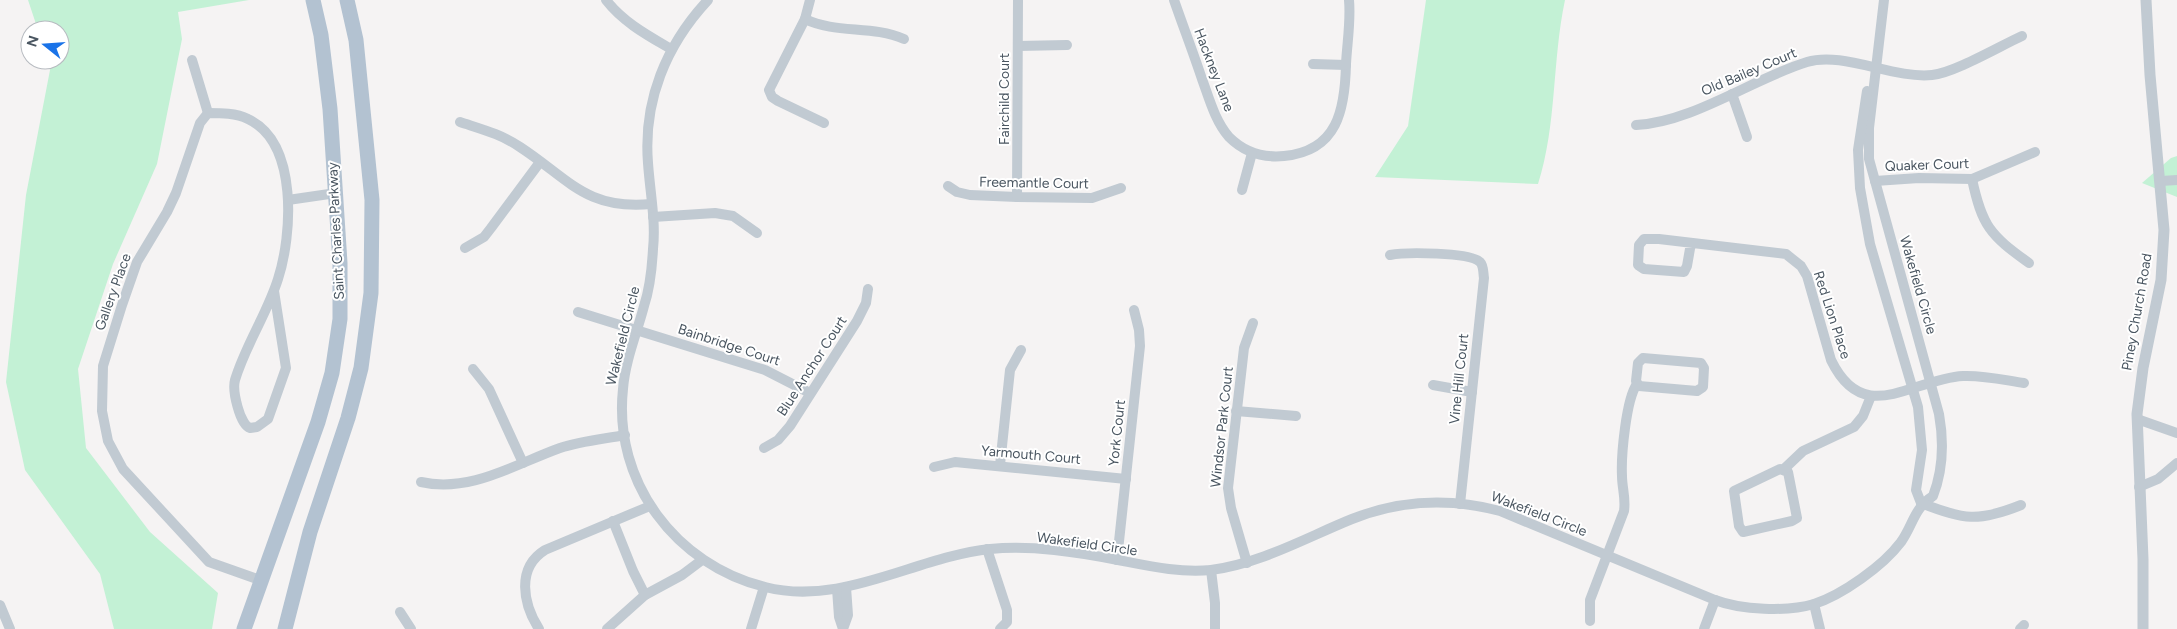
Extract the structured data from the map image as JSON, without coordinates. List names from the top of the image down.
{
  "streets": {
    "main road": ["Saint Charles Parkway"],
    "street": [
      "Hackney Lane",
      "Old Bailey Court",
      "Fairchild Court",
      "Quaker Court",
      "Freemantle Court",
      "Wakefield Circle",
      "Gallery Place",
      "Piney Church Road",
      "Red Lion Place",
      "Bainbridge Court",
      "Blue Anchor Court",
      "Vine Hill Court",
      "Windsor Park Court",
      "York Court",
      "Yarmouth Court"
    ]
  },
  "crossings": [
    ["Old Bailey Court", "Wakefield Circle"],
    ["Fairchild Court", "Freemantle Court"],
    ["Quaker Court", "Wakefield Circle"],
    ["Saint Charles Parkway", "Gallery Place"],
    ["Wakefield Circle", "Bainbridge Court"],
    ["Wakefield Circle", "Vine Hill Court"],
    ["Wakefield Circle", "Windsor Park Court"],
    ["Wakefield Circle", "York Court"],
    ["Bainbridge Court", "Blue Anchor Court"],
    ["York Court", "Yarmouth Court"]
  ],
  "north": "left"
}
